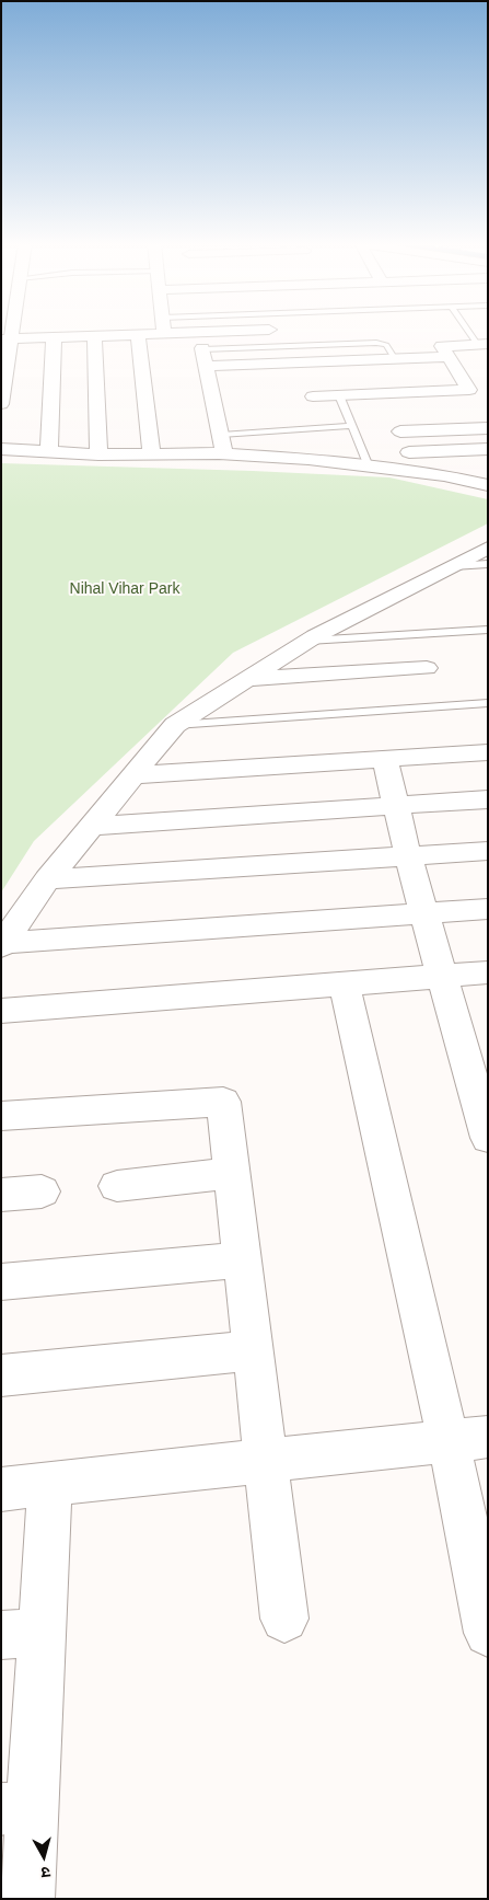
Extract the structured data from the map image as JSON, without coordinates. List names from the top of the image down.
{
  "parks": ["Nihal Vihar Park"],
  "north": "bottom"
}
